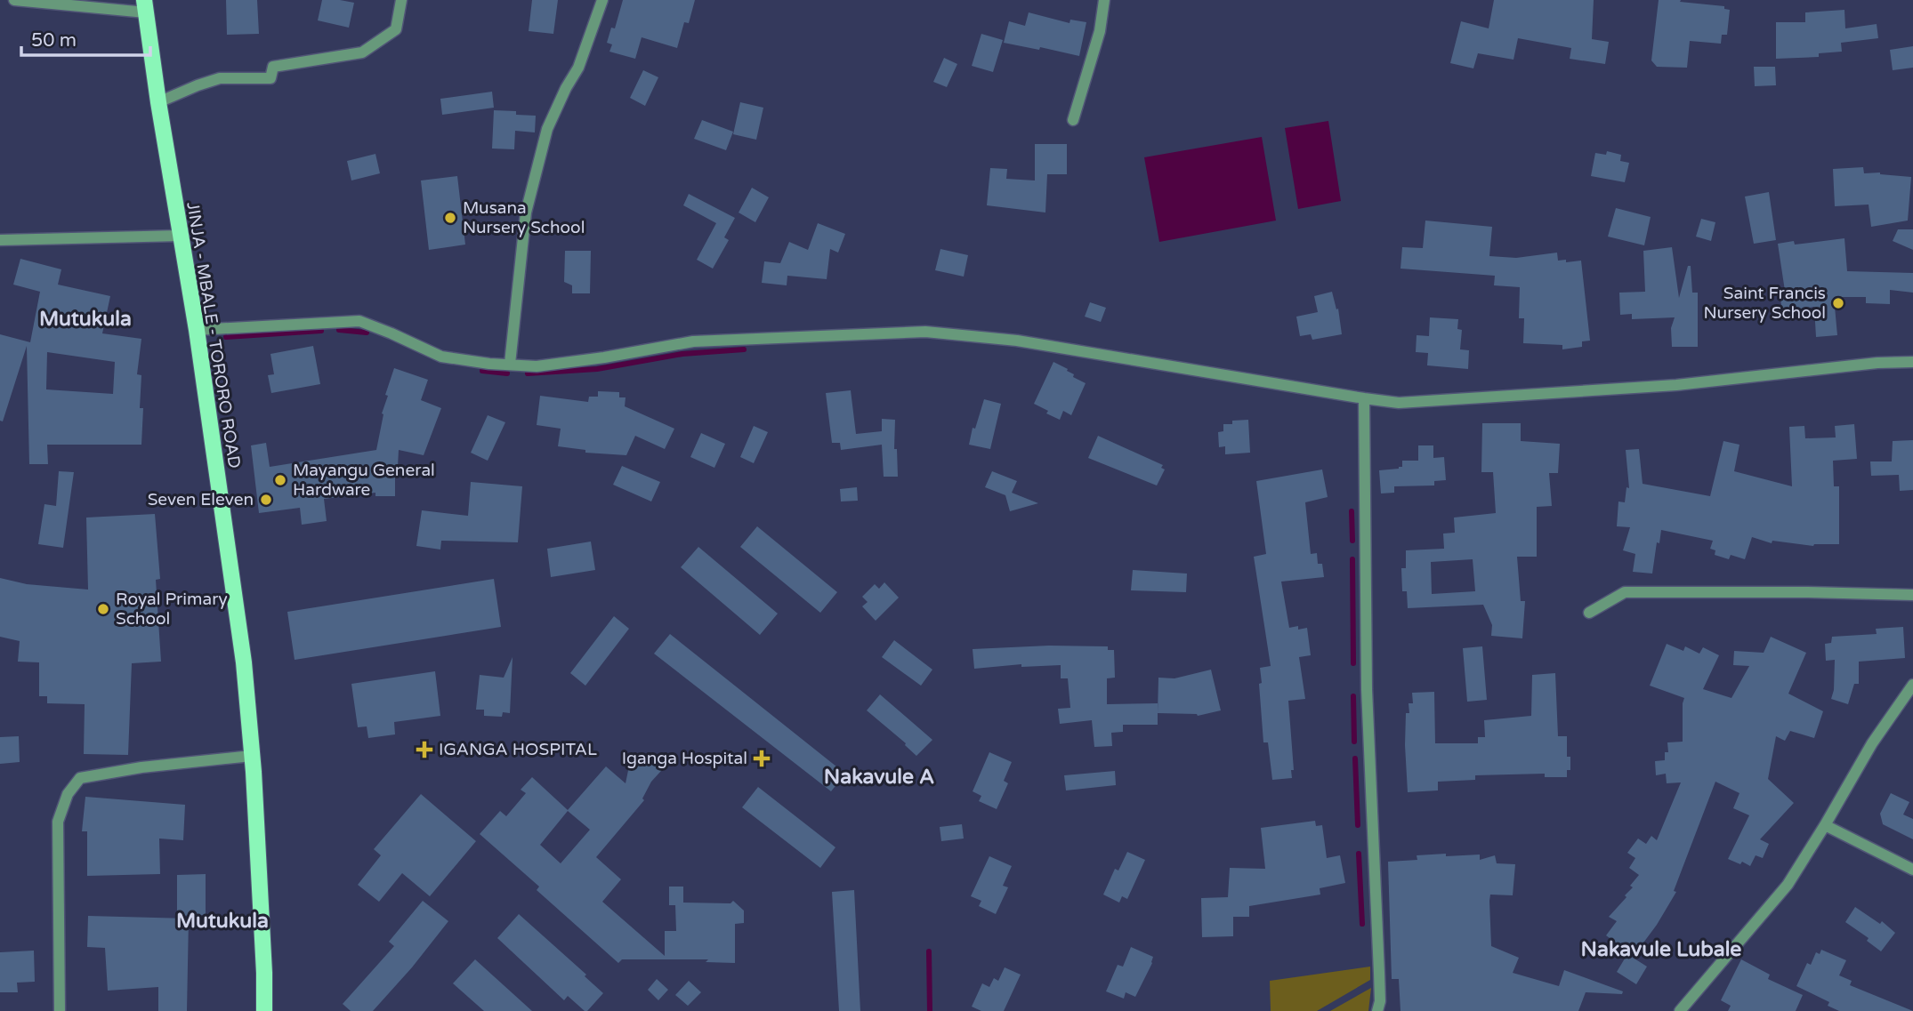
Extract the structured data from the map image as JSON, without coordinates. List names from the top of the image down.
{
  "streets": {
    "main road": ["JINJA - MBALE - TORORO ROAD"]
  },
  "districts": [
    "Mutukula",
    "Nakavule A",
    "Mutukula",
    "Nakavule Lubale"
  ],
  "places": {
    "other": [
      "Musana Nursery School",
      "Saint Francis Nursery School",
      "Mayangu General Hardware",
      "Seven Eleven",
      "Royal Primary School"
    ],
    "health": ["IGANGA HOSPITAL", "Iganga Hospital"]
  },
  "scale_bar": "50 m"
}
